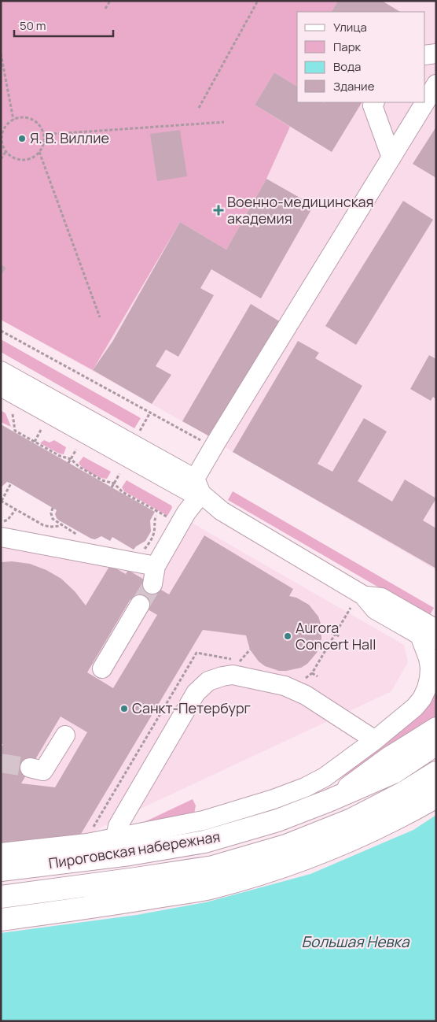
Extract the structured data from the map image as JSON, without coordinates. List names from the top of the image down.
{
  "streets": {
    "main road": ["Пироговская набережная"]
  },
  "water": ["Большая Невка"],
  "places": {
    "other": ["Я. В. Виллие", "Aurora Concert Hall", "Санкт-Петербург"],
    "health": ["Военно-медицинская академия"]
  },
  "legend": [
    "Улица",
    "Парк",
    "Вода",
    "Здание"
  ],
  "scale_bar": "50 m"
}
